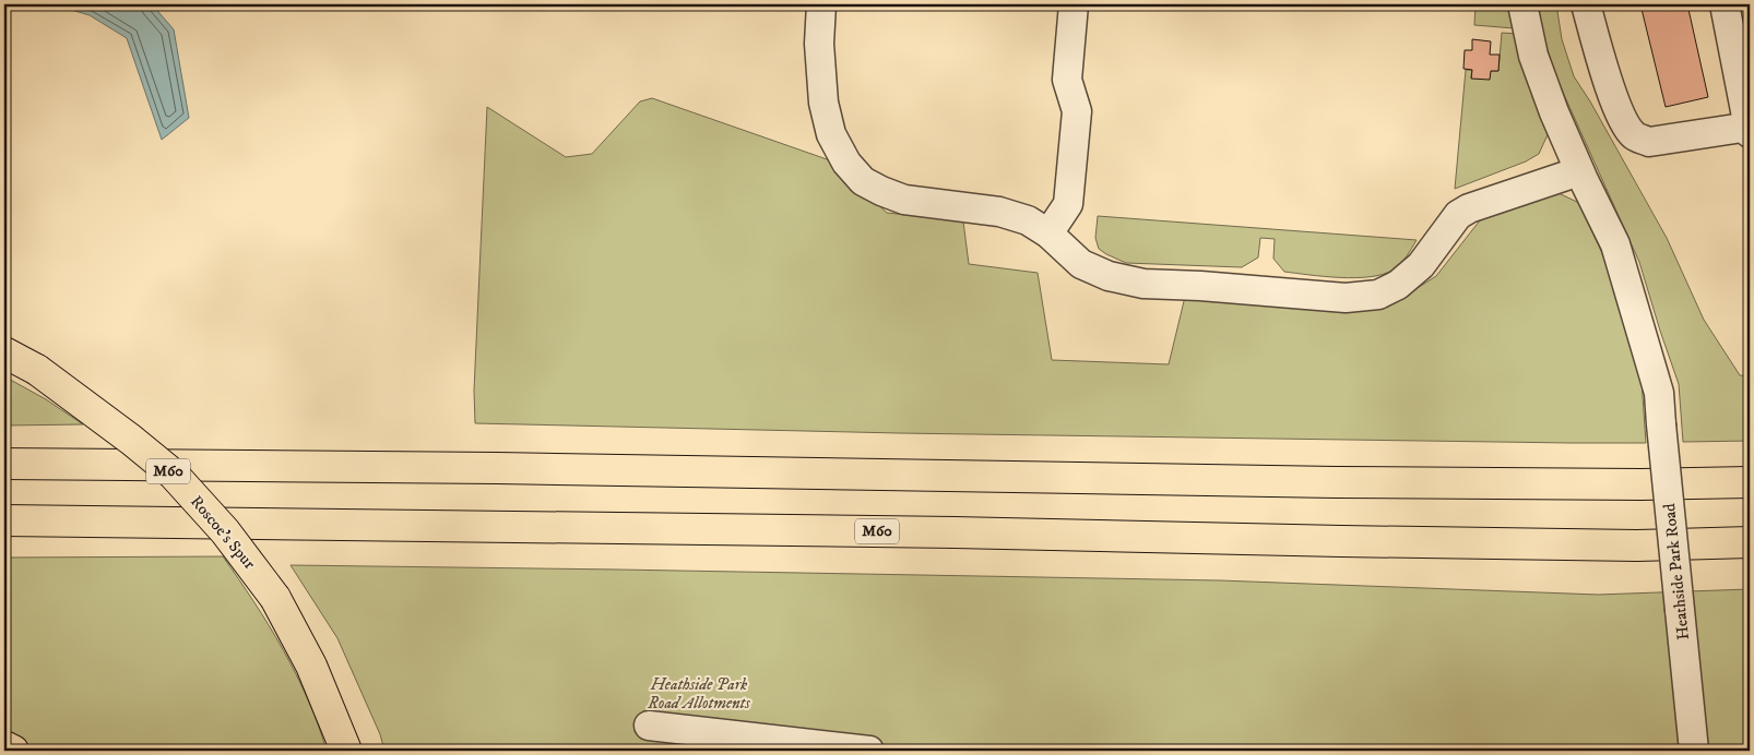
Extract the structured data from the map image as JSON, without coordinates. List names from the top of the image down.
{
  "streets": {
    "highway": ["M60", "Roscoe's Spur"],
    "street": ["Heathside Park Road"]
  },
  "parks": ["Heathside Park Road Allotments"]
}
